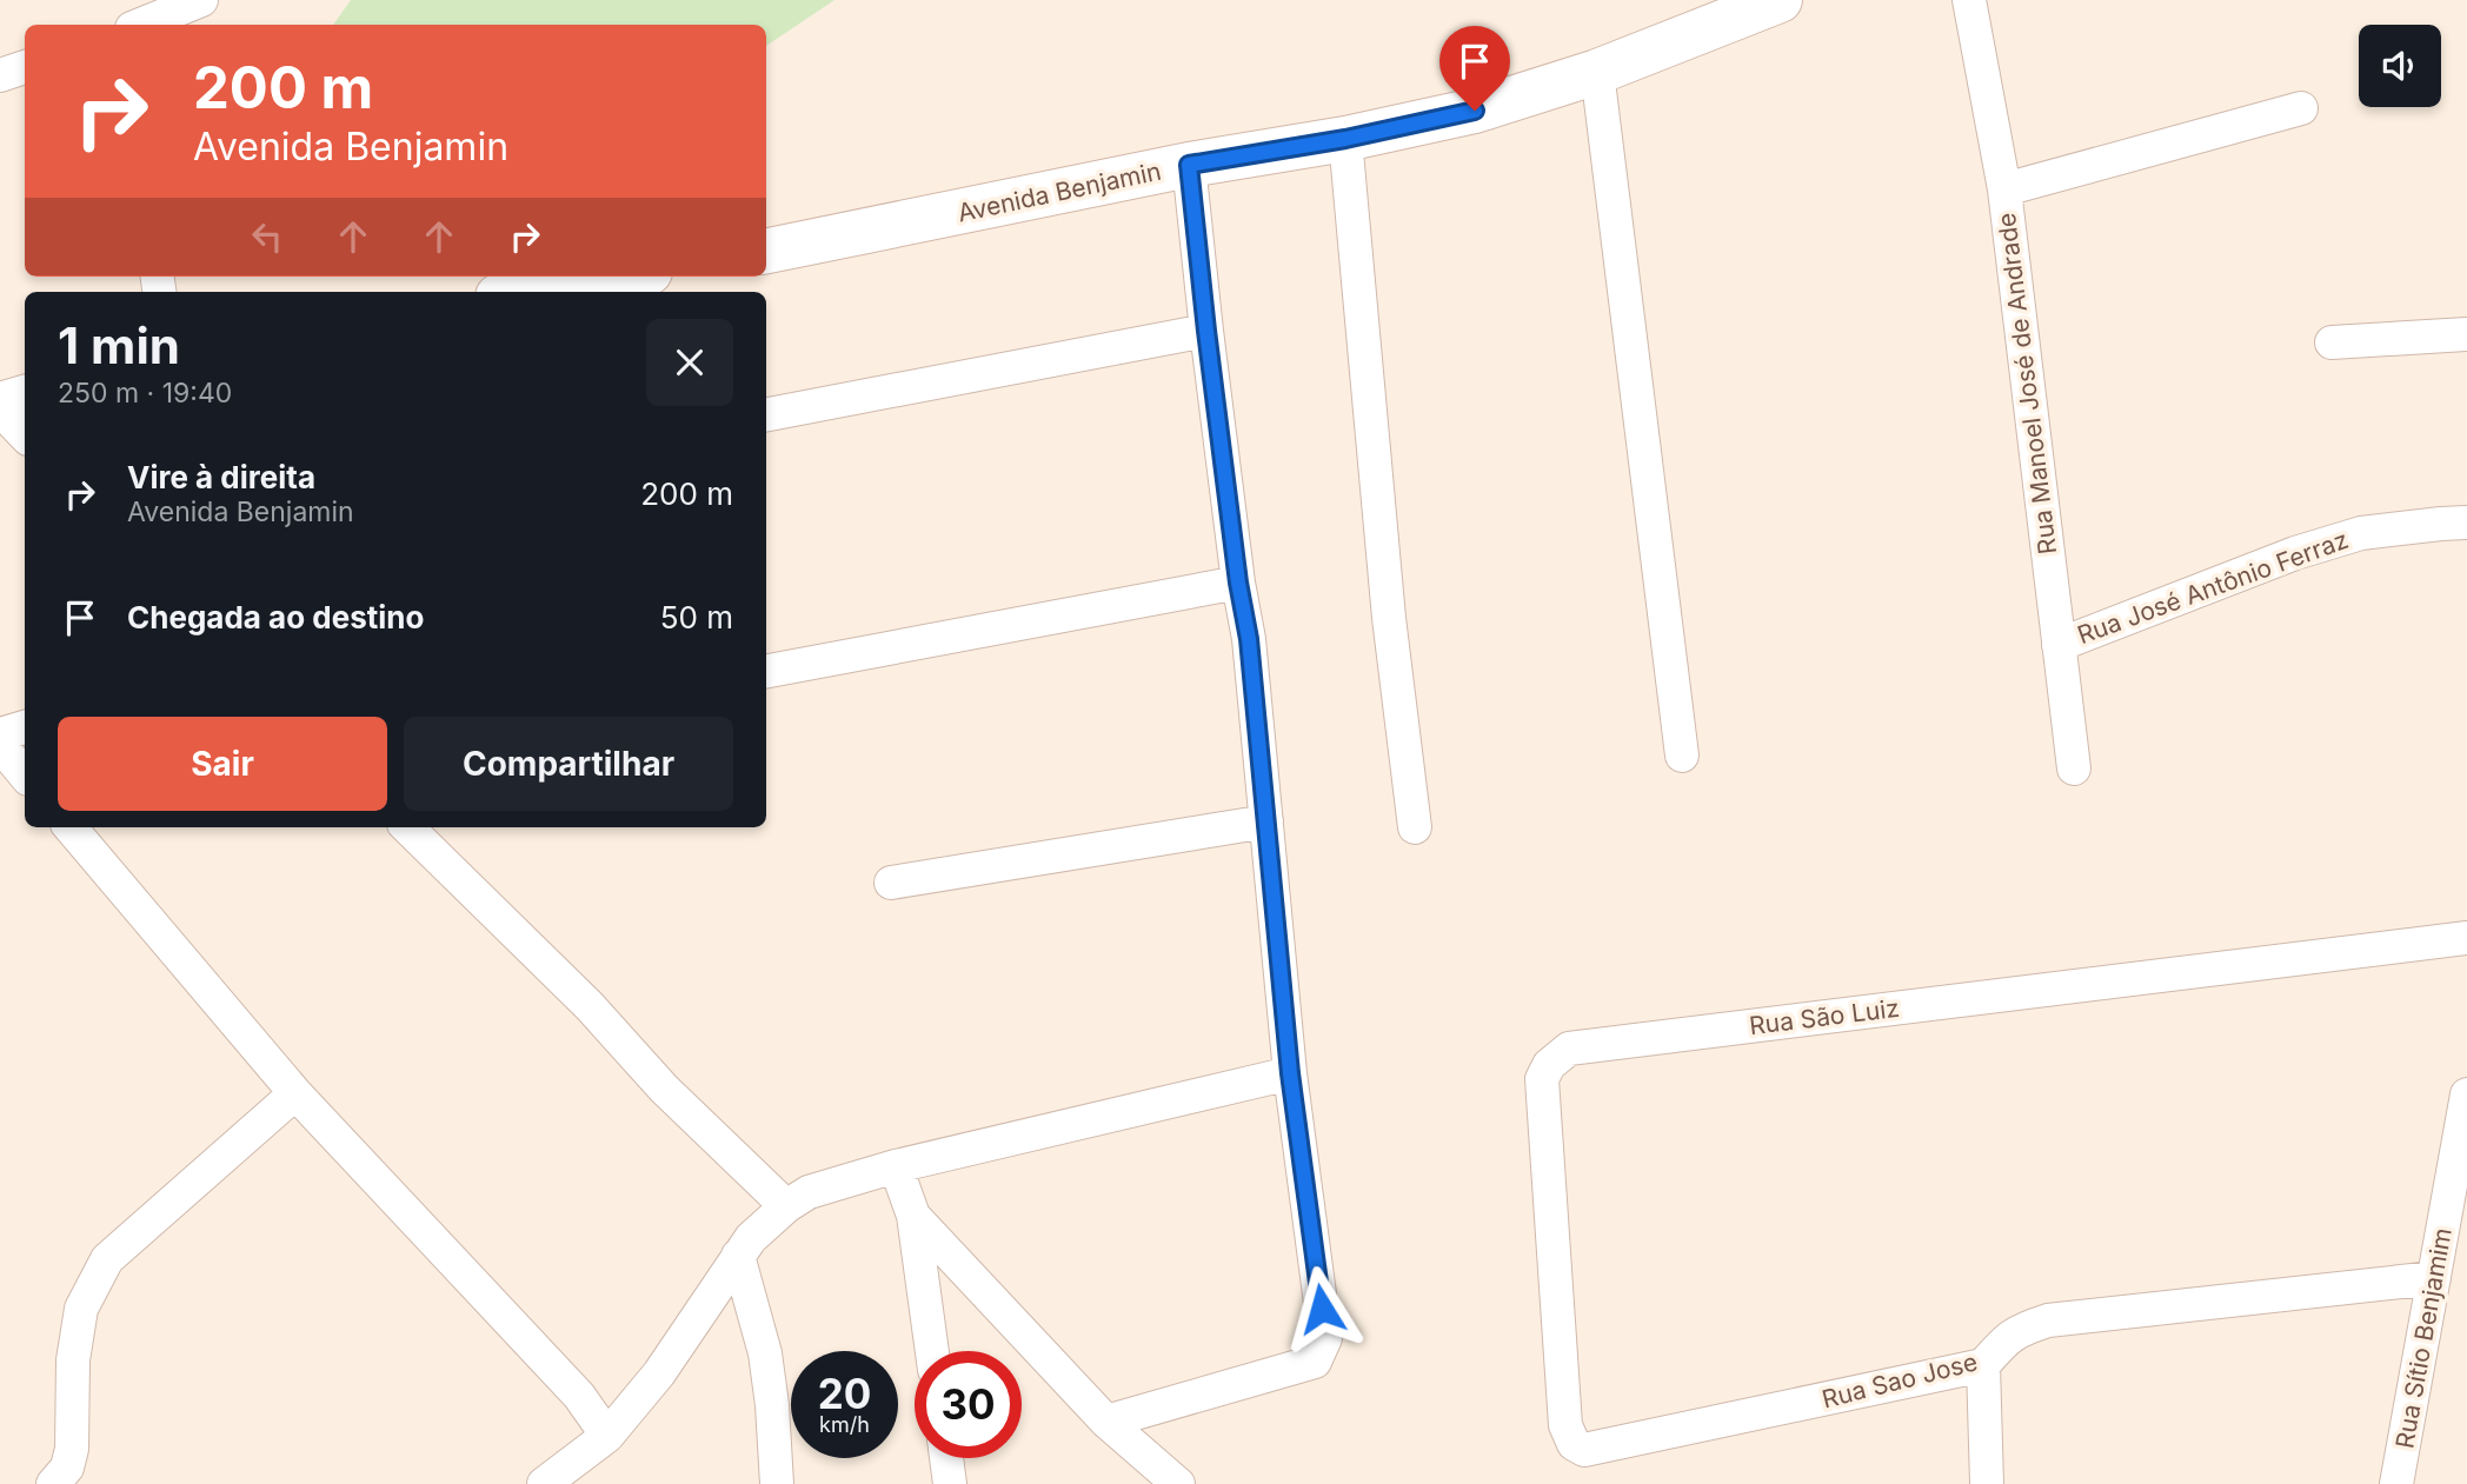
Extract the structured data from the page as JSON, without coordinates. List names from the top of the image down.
{
  "streets": {
    "street": [
      "Avenida Benjamin",
      "Rua Manoel José de Andrade",
      "Rua José Antônio Ferraz",
      "Rua São Luiz",
      "Rua Sítio Benjamim",
      "Rua Sao Jose"
    ]
  },
  "crossings": [
    ["Rua Manoel José de Andrade", "Rua José Antônio Ferraz"],
    ["Rua São Luiz", "Rua Sao Jose"],
    ["Rua Sítio Benjamim", "Rua Sao Jose"]
  ],
  "page": {
    "turn": ["200 m", "Avenida Benjamin"],
    "heading": ["1 min", "250 m · 19:40"],
    "list": [
      {
        "name": "Vire à direita",
        "note": "Avenida Benjamin",
        "value": "200 m"
      },
      {
        "name": "Chegada ao destino",
        "value": "50 m"
      }
    ],
    "buttons": ["Sair", "Compartilhar"],
    "speed": "20 km/h",
    "limit": "30"
  }
}
